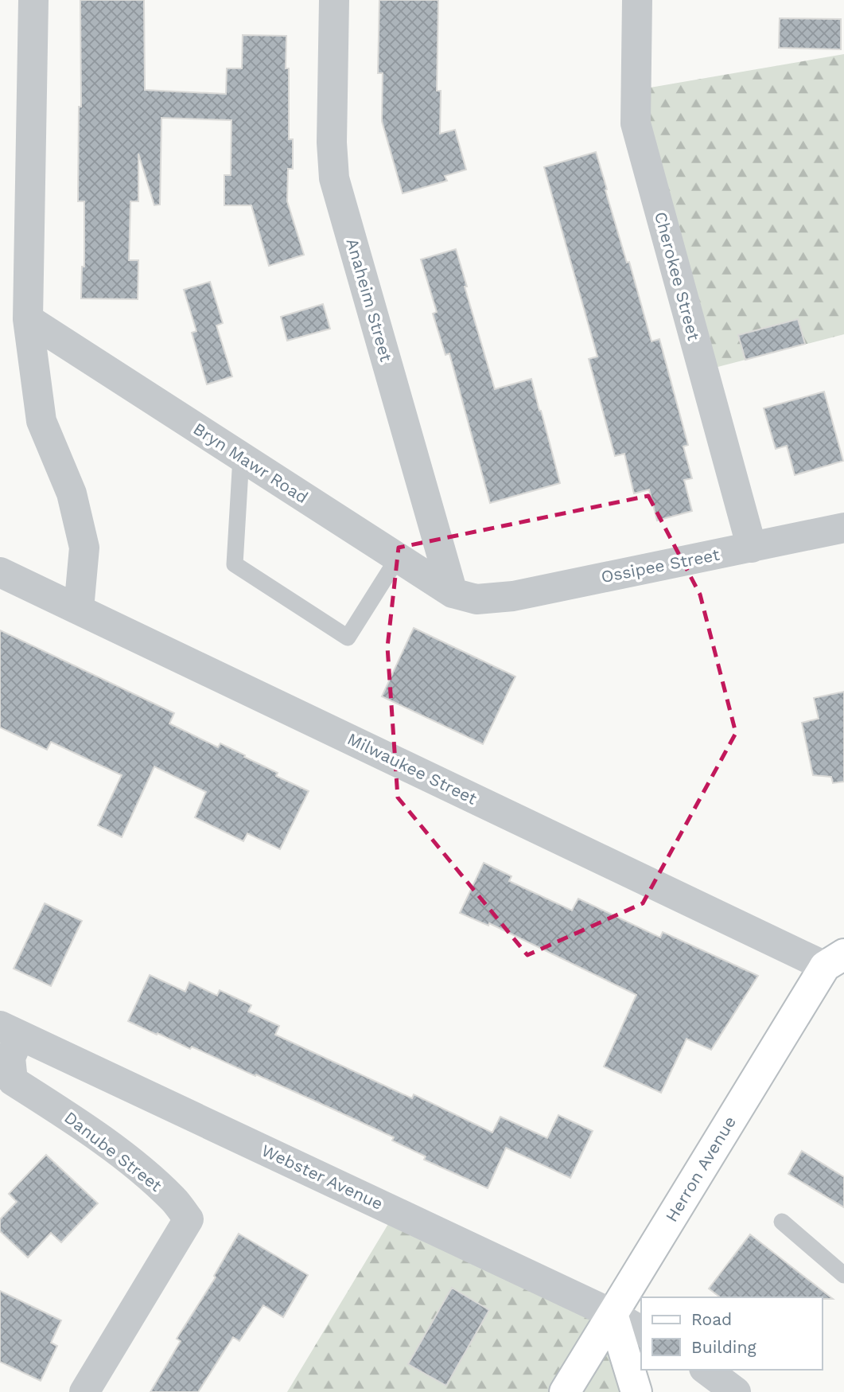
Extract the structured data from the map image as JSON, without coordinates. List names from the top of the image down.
{
  "streets": {
    "main road": ["Herron Avenue"],
    "street": [
      "Cherokee Street",
      "Anaheim Street",
      "Bryn Mawr Road",
      "Ossipee Street",
      "Milwaukee Street",
      "Danube Street",
      "Webster Avenue"
    ]
  },
  "crossings": [
    ["Cherokee Street", "Ossipee Street"],
    ["Anaheim Street", "Bryn Mawr Road"],
    ["Anaheim Street", "Ossipee Street"],
    ["Bryn Mawr Road", "Ossipee Street"],
    ["Milwaukee Street", "Herron Avenue"],
    ["Danube Street", "Webster Avenue"],
    ["Herron Avenue", "Webster Avenue"]
  ],
  "legend": ["Road", "Building"]
}
